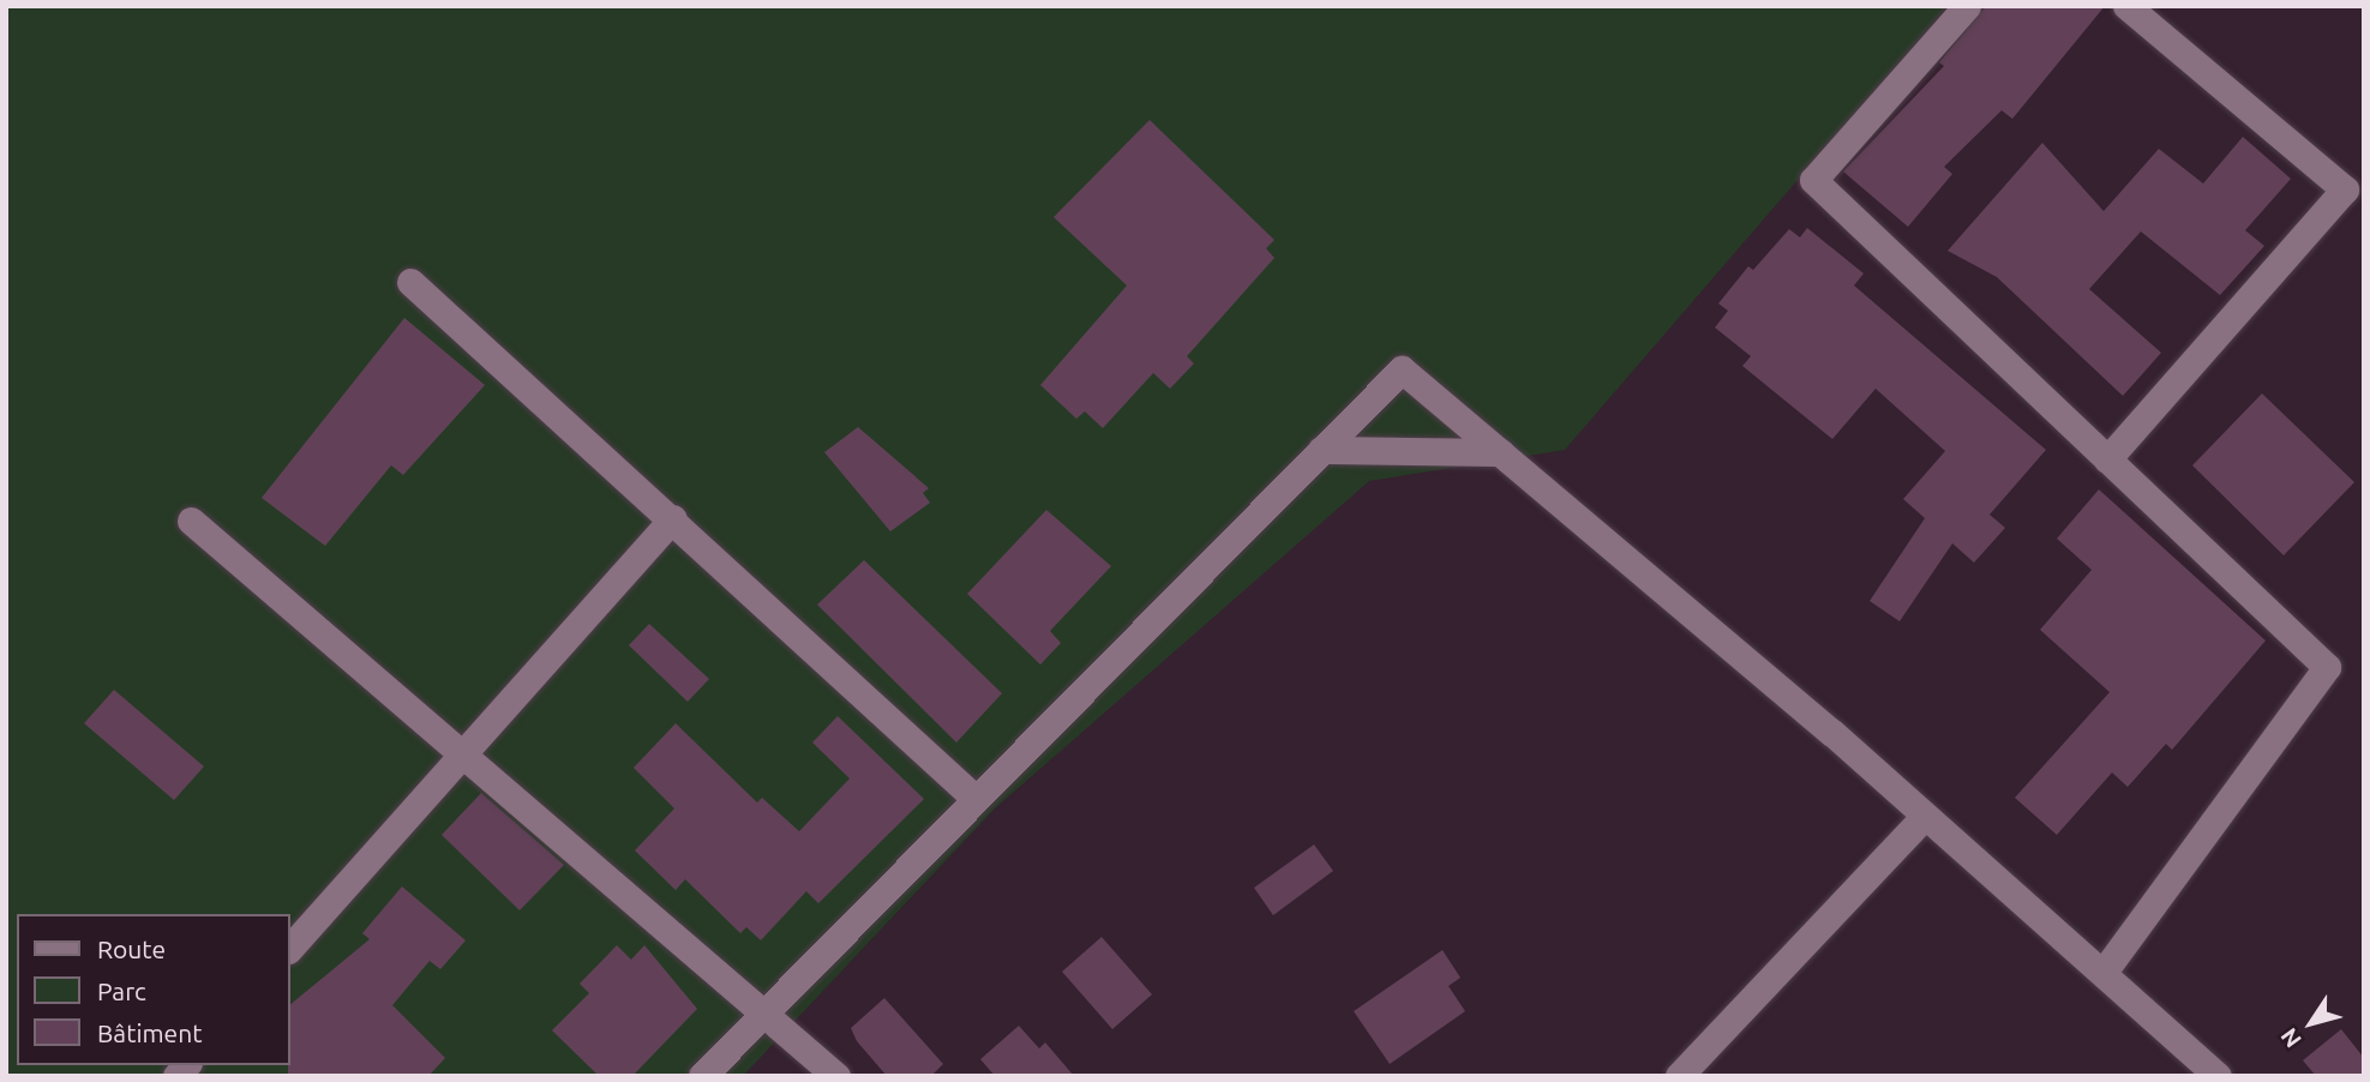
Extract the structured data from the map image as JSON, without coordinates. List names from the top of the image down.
{
  "legend": ["Route", "Parc", "Bâtiment"],
  "north": "bottom left"
}
